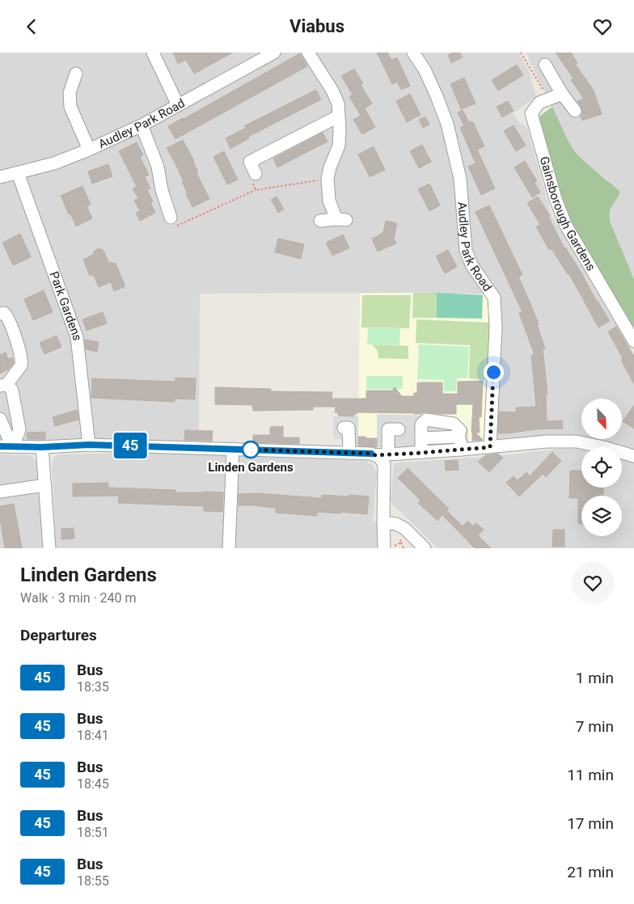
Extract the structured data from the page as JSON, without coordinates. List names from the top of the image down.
{
  "streets": {
    "street": ["Audley Park Road", "Gainsborough Gardens", "Park Gardens"]
  },
  "crossings": [
    ["Audley Park Road", "Park Gardens"]
  ],
  "places": ["Linden Gardens"],
  "lines": ["bus line 45"],
  "north": "bottom right",
  "page": {
    "header": "Viabus",
    "on_map": "45",
    "heading": [
      ["Linden Gardens", "Walk · 3 min · 240 m"],
      "Departures"
    ],
    "list": [
      {
        "mark": "45",
        "name": "Bus",
        "note": "18:35",
        "value": "1 min"
      },
      {
        "mark": "45",
        "name": "Bus",
        "note": "18:41",
        "value": "7 min"
      },
      {
        "mark": "45",
        "name": "Bus",
        "note": "18:45",
        "value": "11 min"
      },
      {
        "mark": "45",
        "name": "Bus",
        "note": "18:51",
        "value": "17 min"
      },
      {
        "mark": "45",
        "name": "Bus",
        "note": "18:55",
        "value": "21 min"
      }
    ]
  }
}
